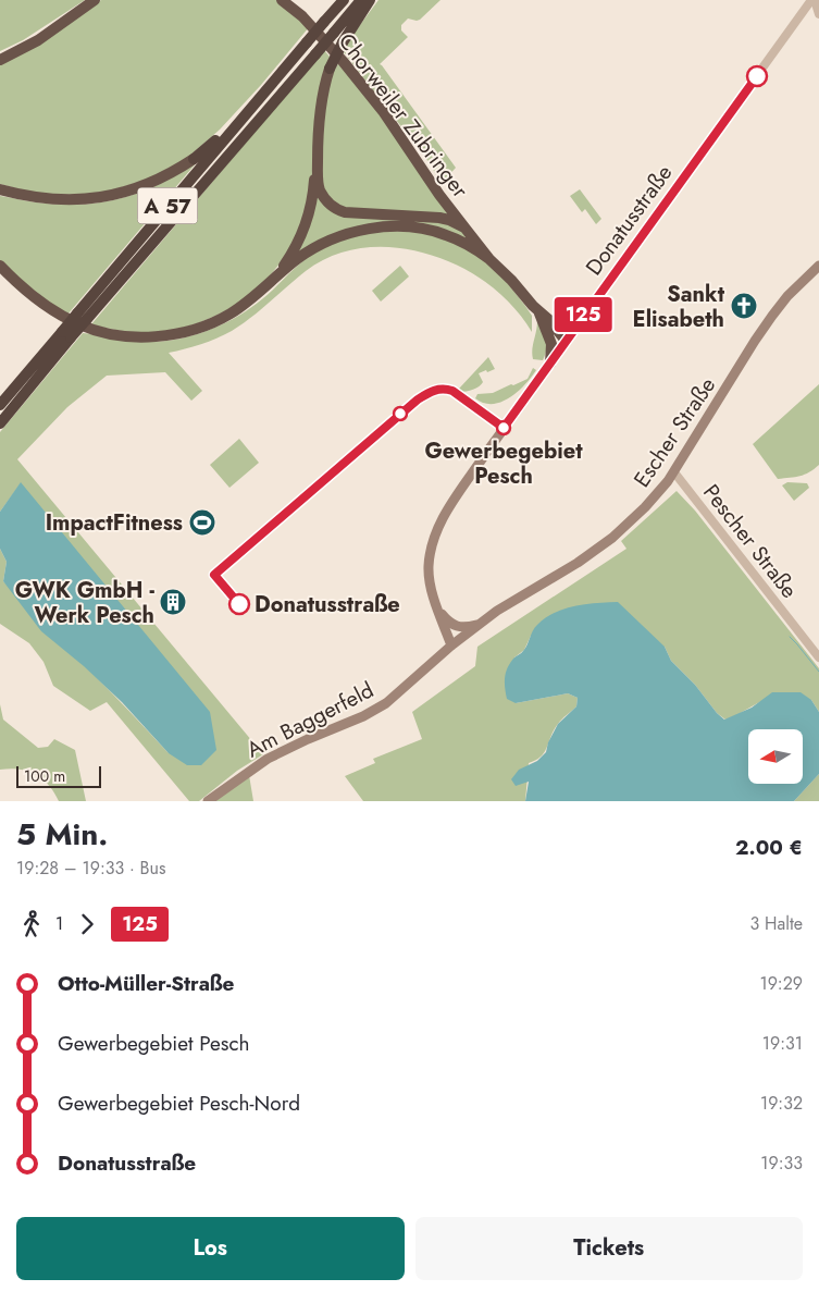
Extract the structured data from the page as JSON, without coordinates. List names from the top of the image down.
{
  "streets": {
    "highway": ["Chorweiler Zubringer", "A 57"],
    "main road": ["Donatusstraße", "Escher Straße", "Am Baggerfeld"],
    "street": ["Pescher Straße"]
  },
  "crossings": [
    ["Chorweiler Zubringer", "Donatusstraße"],
    ["Donatusstraße", "Escher Straße"],
    ["Donatusstraße", "Am Baggerfeld"],
    ["Escher Straße", "Pescher Straße"],
    ["Escher Straße", "Am Baggerfeld"]
  ],
  "places": {
    "church": ["Sankt Elisabeth"],
    "other": ["Gewerbegebiet Pesch", "Donatusstraße"],
    "sports": ["ImpactFitness"],
    "building": ["GWK GmbH - Werk Pesch"]
  },
  "lines": ["bus line 125"],
  "scale_bar": "100 m",
  "north": "left",
  "page": {
    "on_map": "125",
    "scale": "100 m",
    "heading": ["5 Min.", "19:28 – 19:33 · Bus", "2.00 €"],
    "legs": ["1", "125", "3 Halte"],
    "list": [
      {
        "name": "Otto-Müller-Straße",
        "value": "19:29"
      },
      {
        "name": "Gewerbegebiet Pesch",
        "value": "19:31"
      },
      {
        "name": "Gewerbegebiet Pesch-Nord",
        "value": "19:32"
      },
      {
        "name": "Donatusstraße",
        "value": "19:33"
      }
    ],
    "buttons": ["Los", "Tickets"]
  }
}
